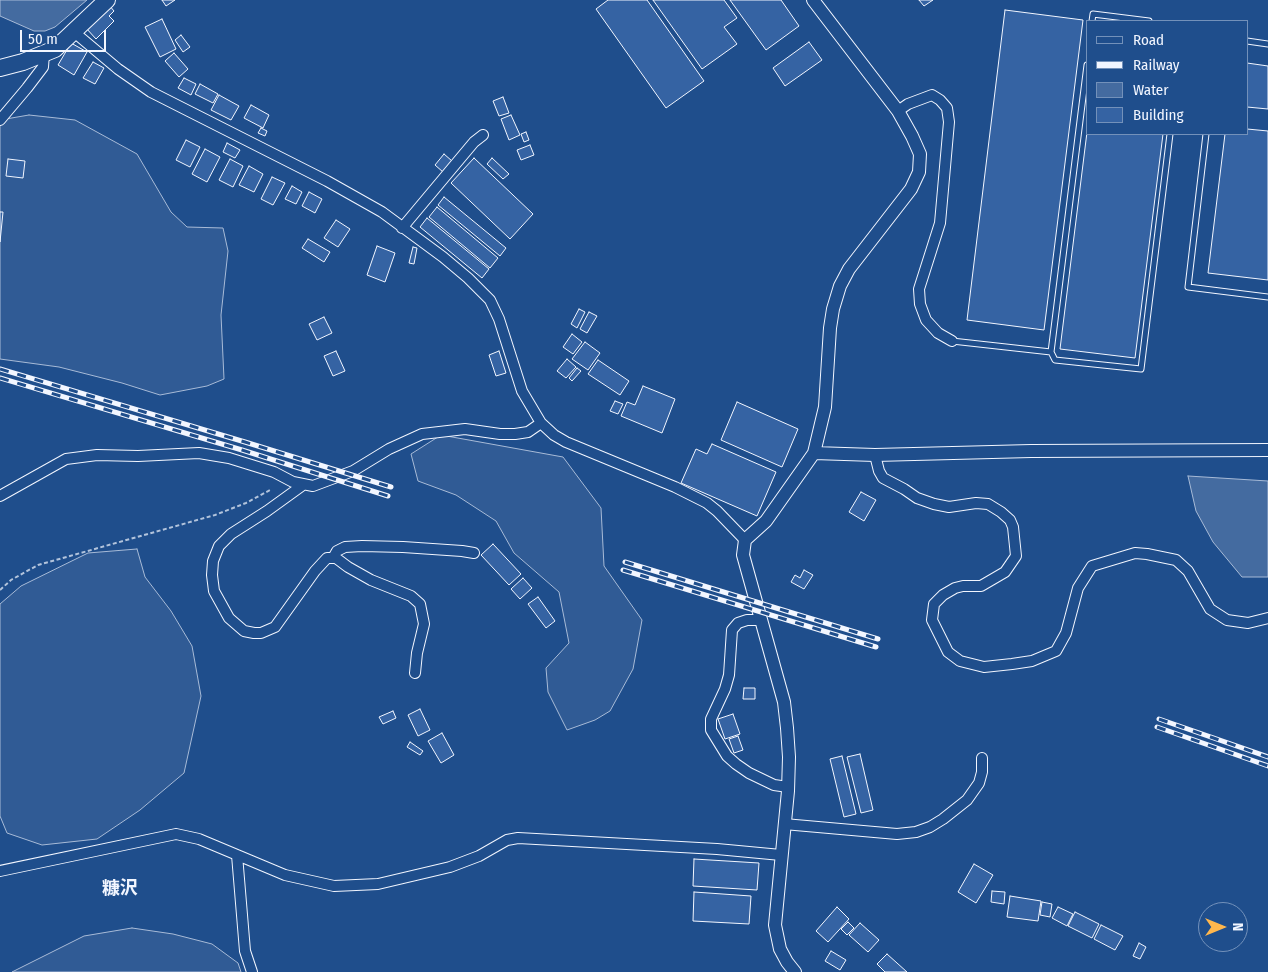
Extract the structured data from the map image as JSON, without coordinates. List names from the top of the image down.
{
  "districts": ["糠沢"],
  "legend": [
    "Road",
    "Railway",
    "Water",
    "Building"
  ],
  "scale_bar": "50 m",
  "north": "right"
}
